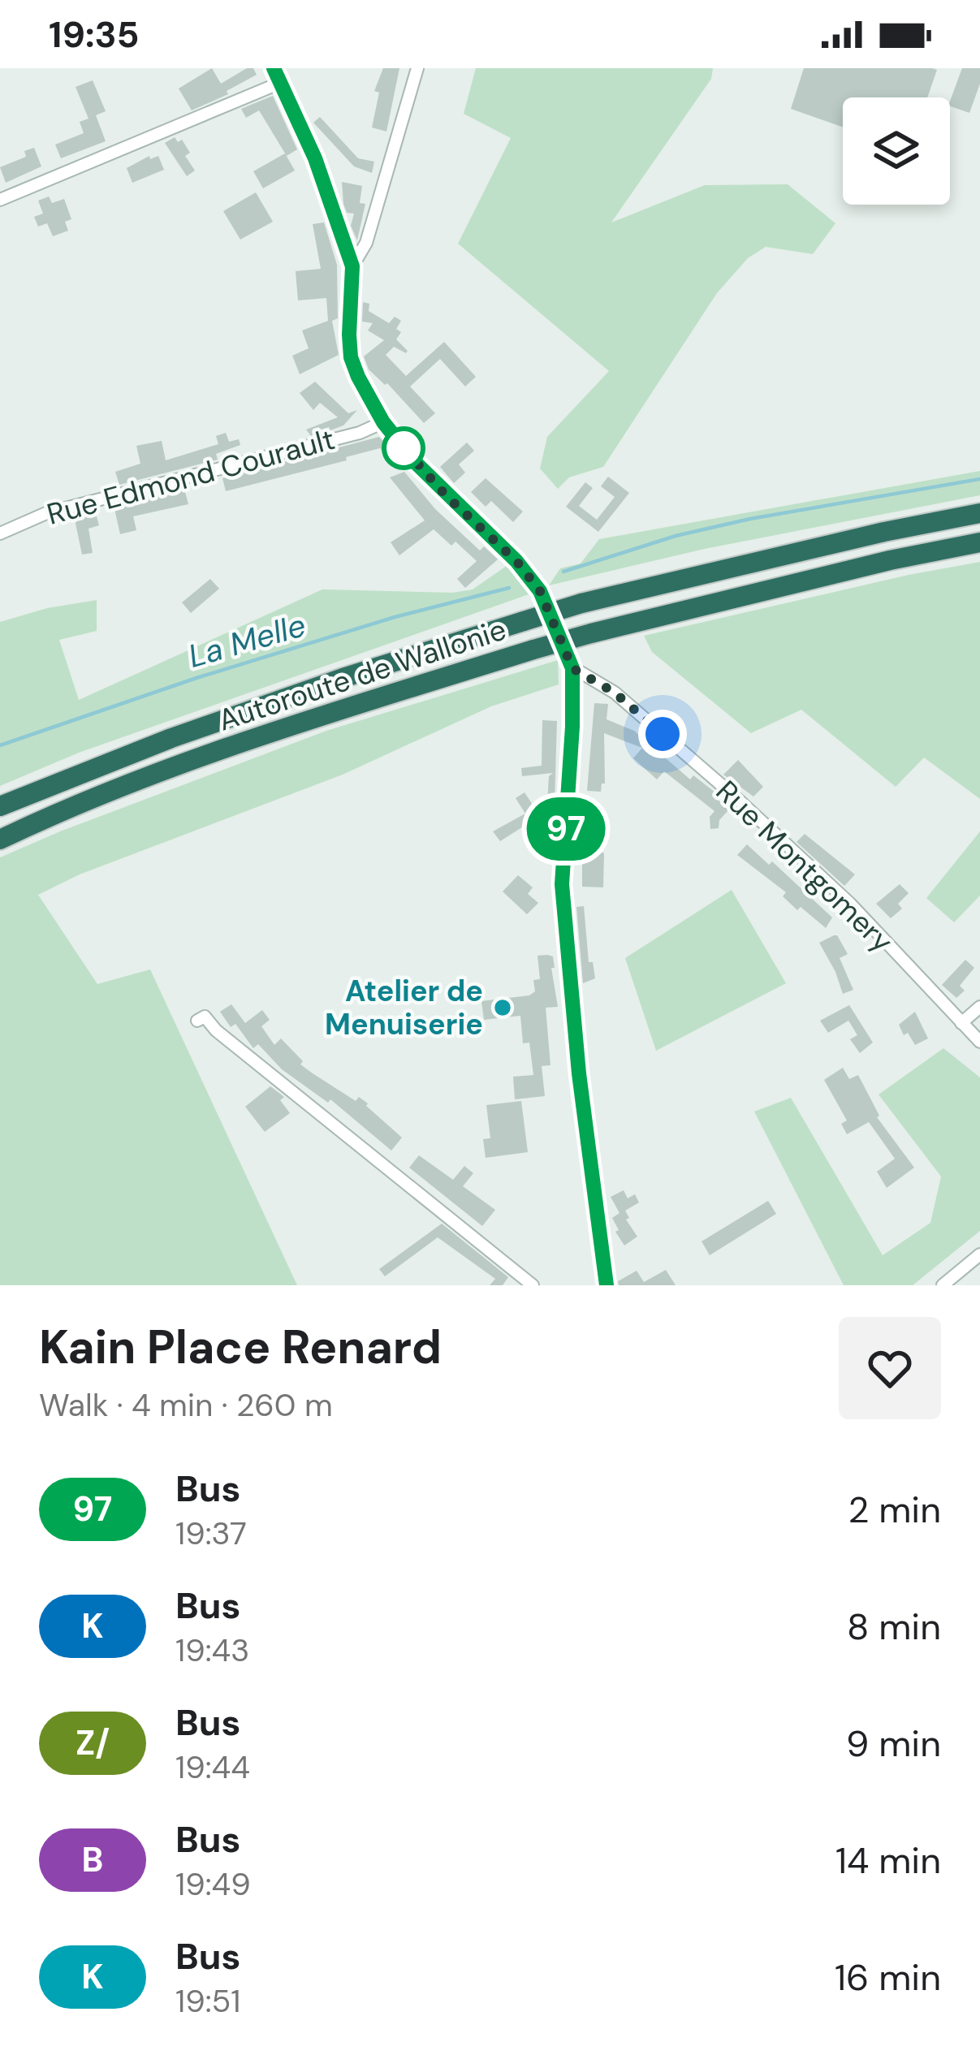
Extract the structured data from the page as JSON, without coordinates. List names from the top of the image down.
{
  "streets": {
    "highway": ["Autoroute de Wallonie"],
    "street": ["Rue Edmond Courault", "Rue Montgomery"]
  },
  "water": ["La Melle"],
  "places": ["Atelier de Menuiserie"],
  "lines": ["bus line 97"],
  "page": {
    "status": "19:35",
    "on_map": "97",
    "heading": ["Kain Place Renard", "Walk · 4 min · 260 m"],
    "list": [
      {
        "mark": "97",
        "name": "Bus",
        "note": "19:37",
        "value": "2 min"
      },
      {
        "mark": "K",
        "name": "Bus",
        "note": "19:43",
        "value": "8 min"
      },
      {
        "mark": "Z/",
        "name": "Bus",
        "note": "19:44",
        "value": "9 min"
      },
      {
        "mark": "B",
        "name": "Bus",
        "note": "19:49",
        "value": "14 min"
      },
      {
        "mark": "K",
        "name": "Bus",
        "note": "19:51",
        "value": "16 min"
      }
    ]
  }
}
